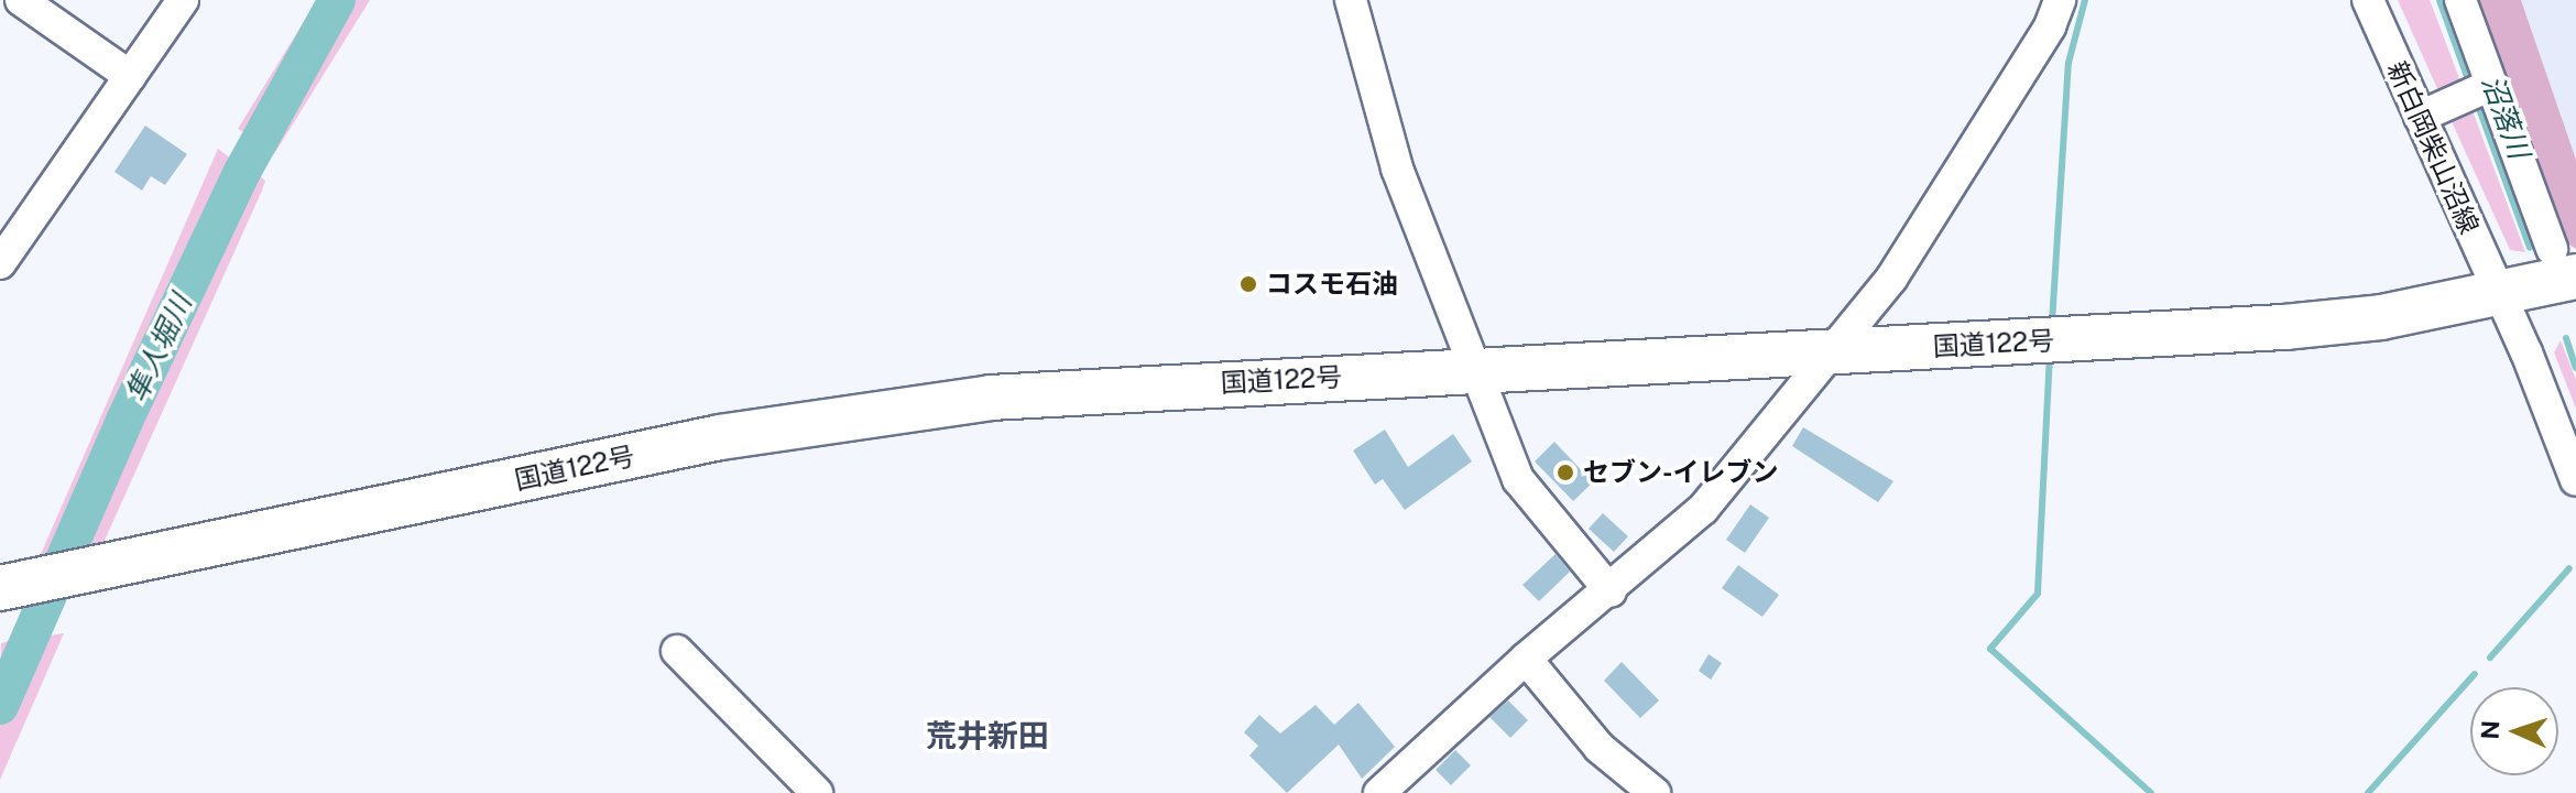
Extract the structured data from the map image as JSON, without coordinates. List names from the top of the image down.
{
  "streets": {
    "highway": ["国道122号"],
    "street": ["新白岡柴山沼線"]
  },
  "crossings": [
    ["新白岡柴山沼線", "国道122号"]
  ],
  "districts": ["荒井新田"],
  "water": ["沼落川", "隼人堀川"],
  "places": ["コスモ石油", "セブン-イレブン"],
  "north": "left"
}
